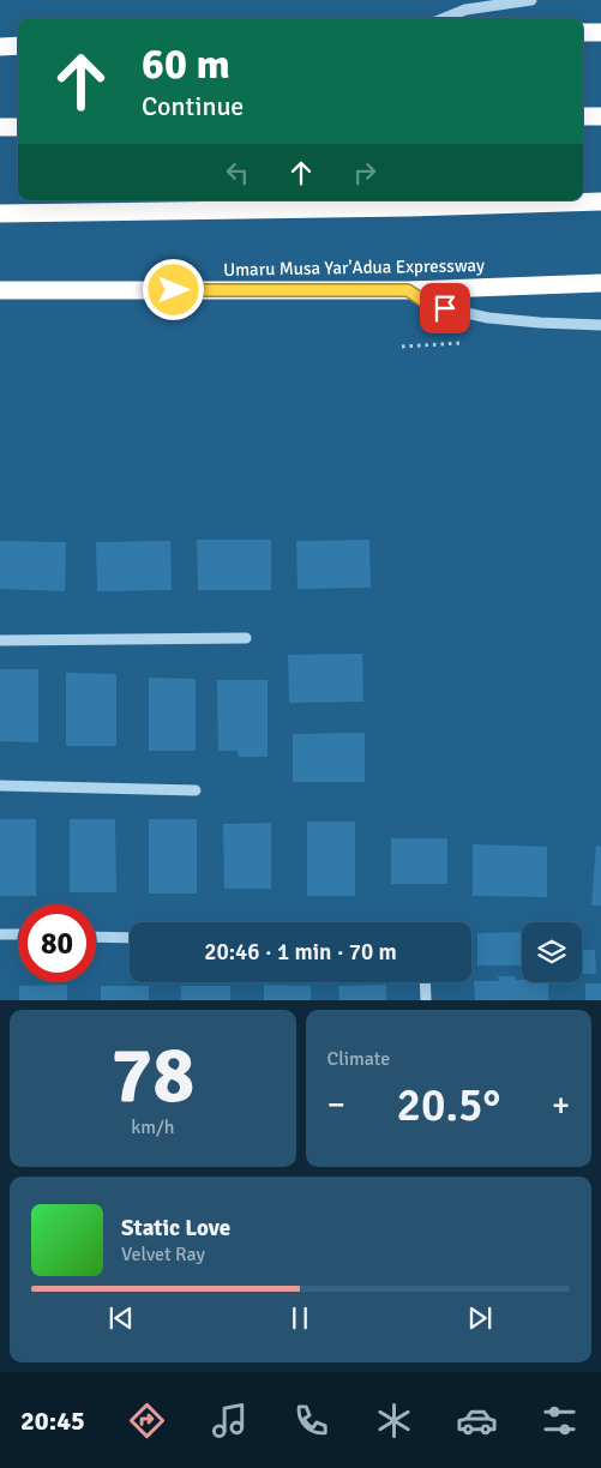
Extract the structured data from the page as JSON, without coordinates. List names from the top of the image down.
{
  "streets": {
    "highway": ["Umaru Musa Yar'Adua Expressway"]
  },
  "page": {
    "turn": ["60 m", "Continue"],
    "limit": "80",
    "trip": "20:46 · 1 min · 70 m",
    "tile": [
      ["78", "km/h"],
      "Climate"
    ],
    "heat": ["−", "20.5°", "+"],
    "song": ["Static Love", "Velvet Ray"],
    "tabs": "20:45"
  }
}
